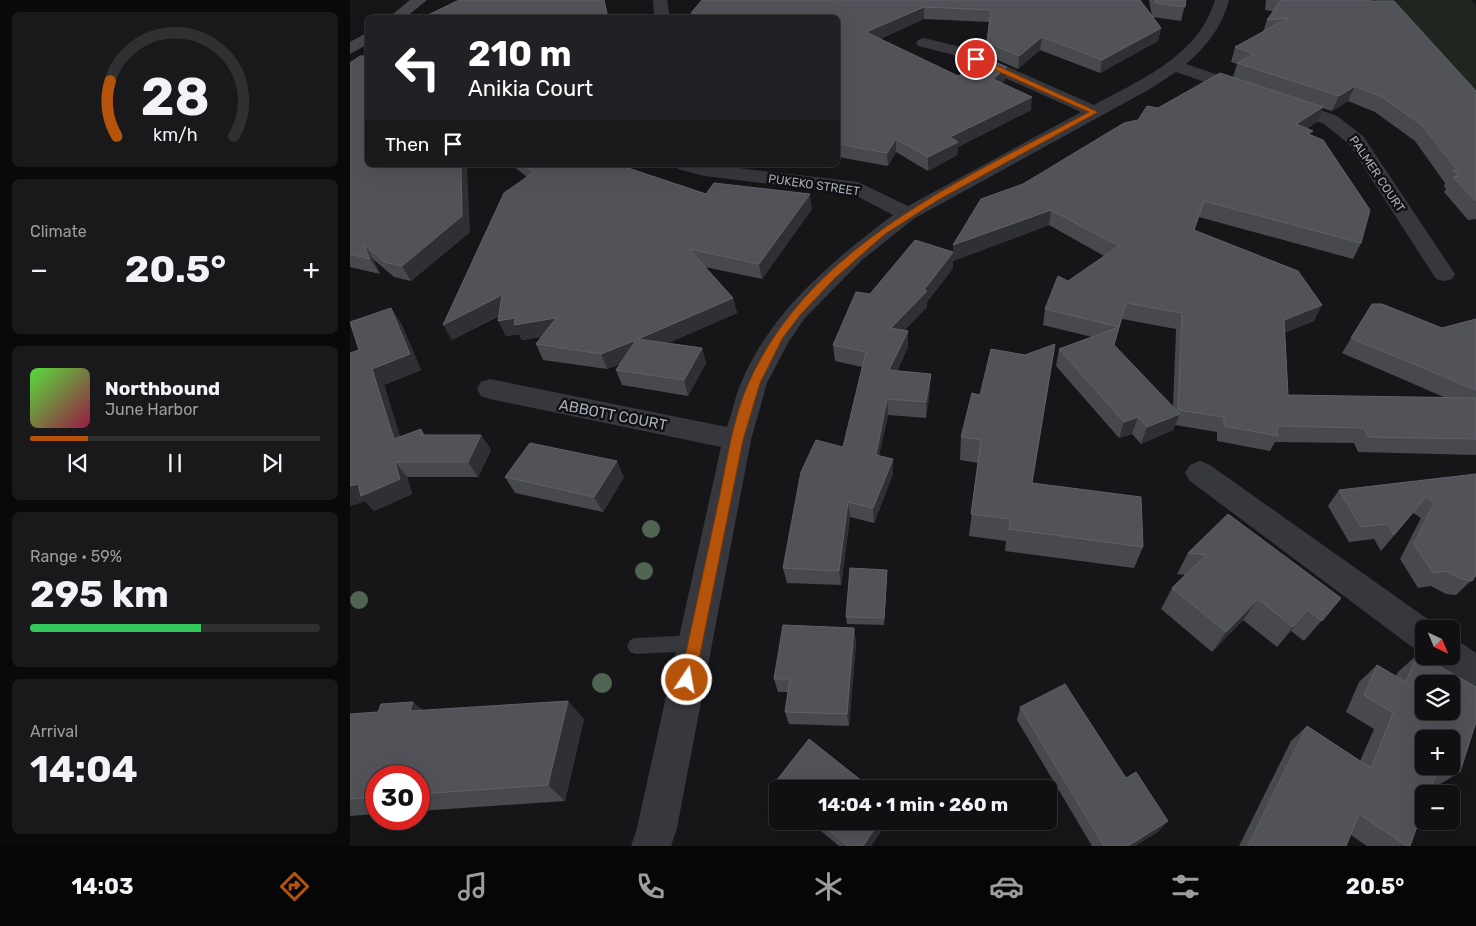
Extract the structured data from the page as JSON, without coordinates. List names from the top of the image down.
{
  "streets": {
    "street": ["PALMER COURT", "PUKEKO STREET", "ABBOTT COURT"]
  },
  "north": "bottom right",
  "page": {
    "turn": ["210 m", "Anikia Court"],
    "then": "Then",
    "tile": [
      "Climate",
      ["Range · 59%", "295 km"],
      ["Arrival", "14:04"]
    ],
    "heat": ["−", "20.5°", "+"],
    "song": ["Northbound", "June Harbor"],
    "map_buttons": ["+", "−"],
    "limit": "30",
    "trip": "14:04 · 1 min · 260 m",
    "tabs": ["14:03", "20.5°"],
    "gauge": ["28", "km/h"]
  }
}
